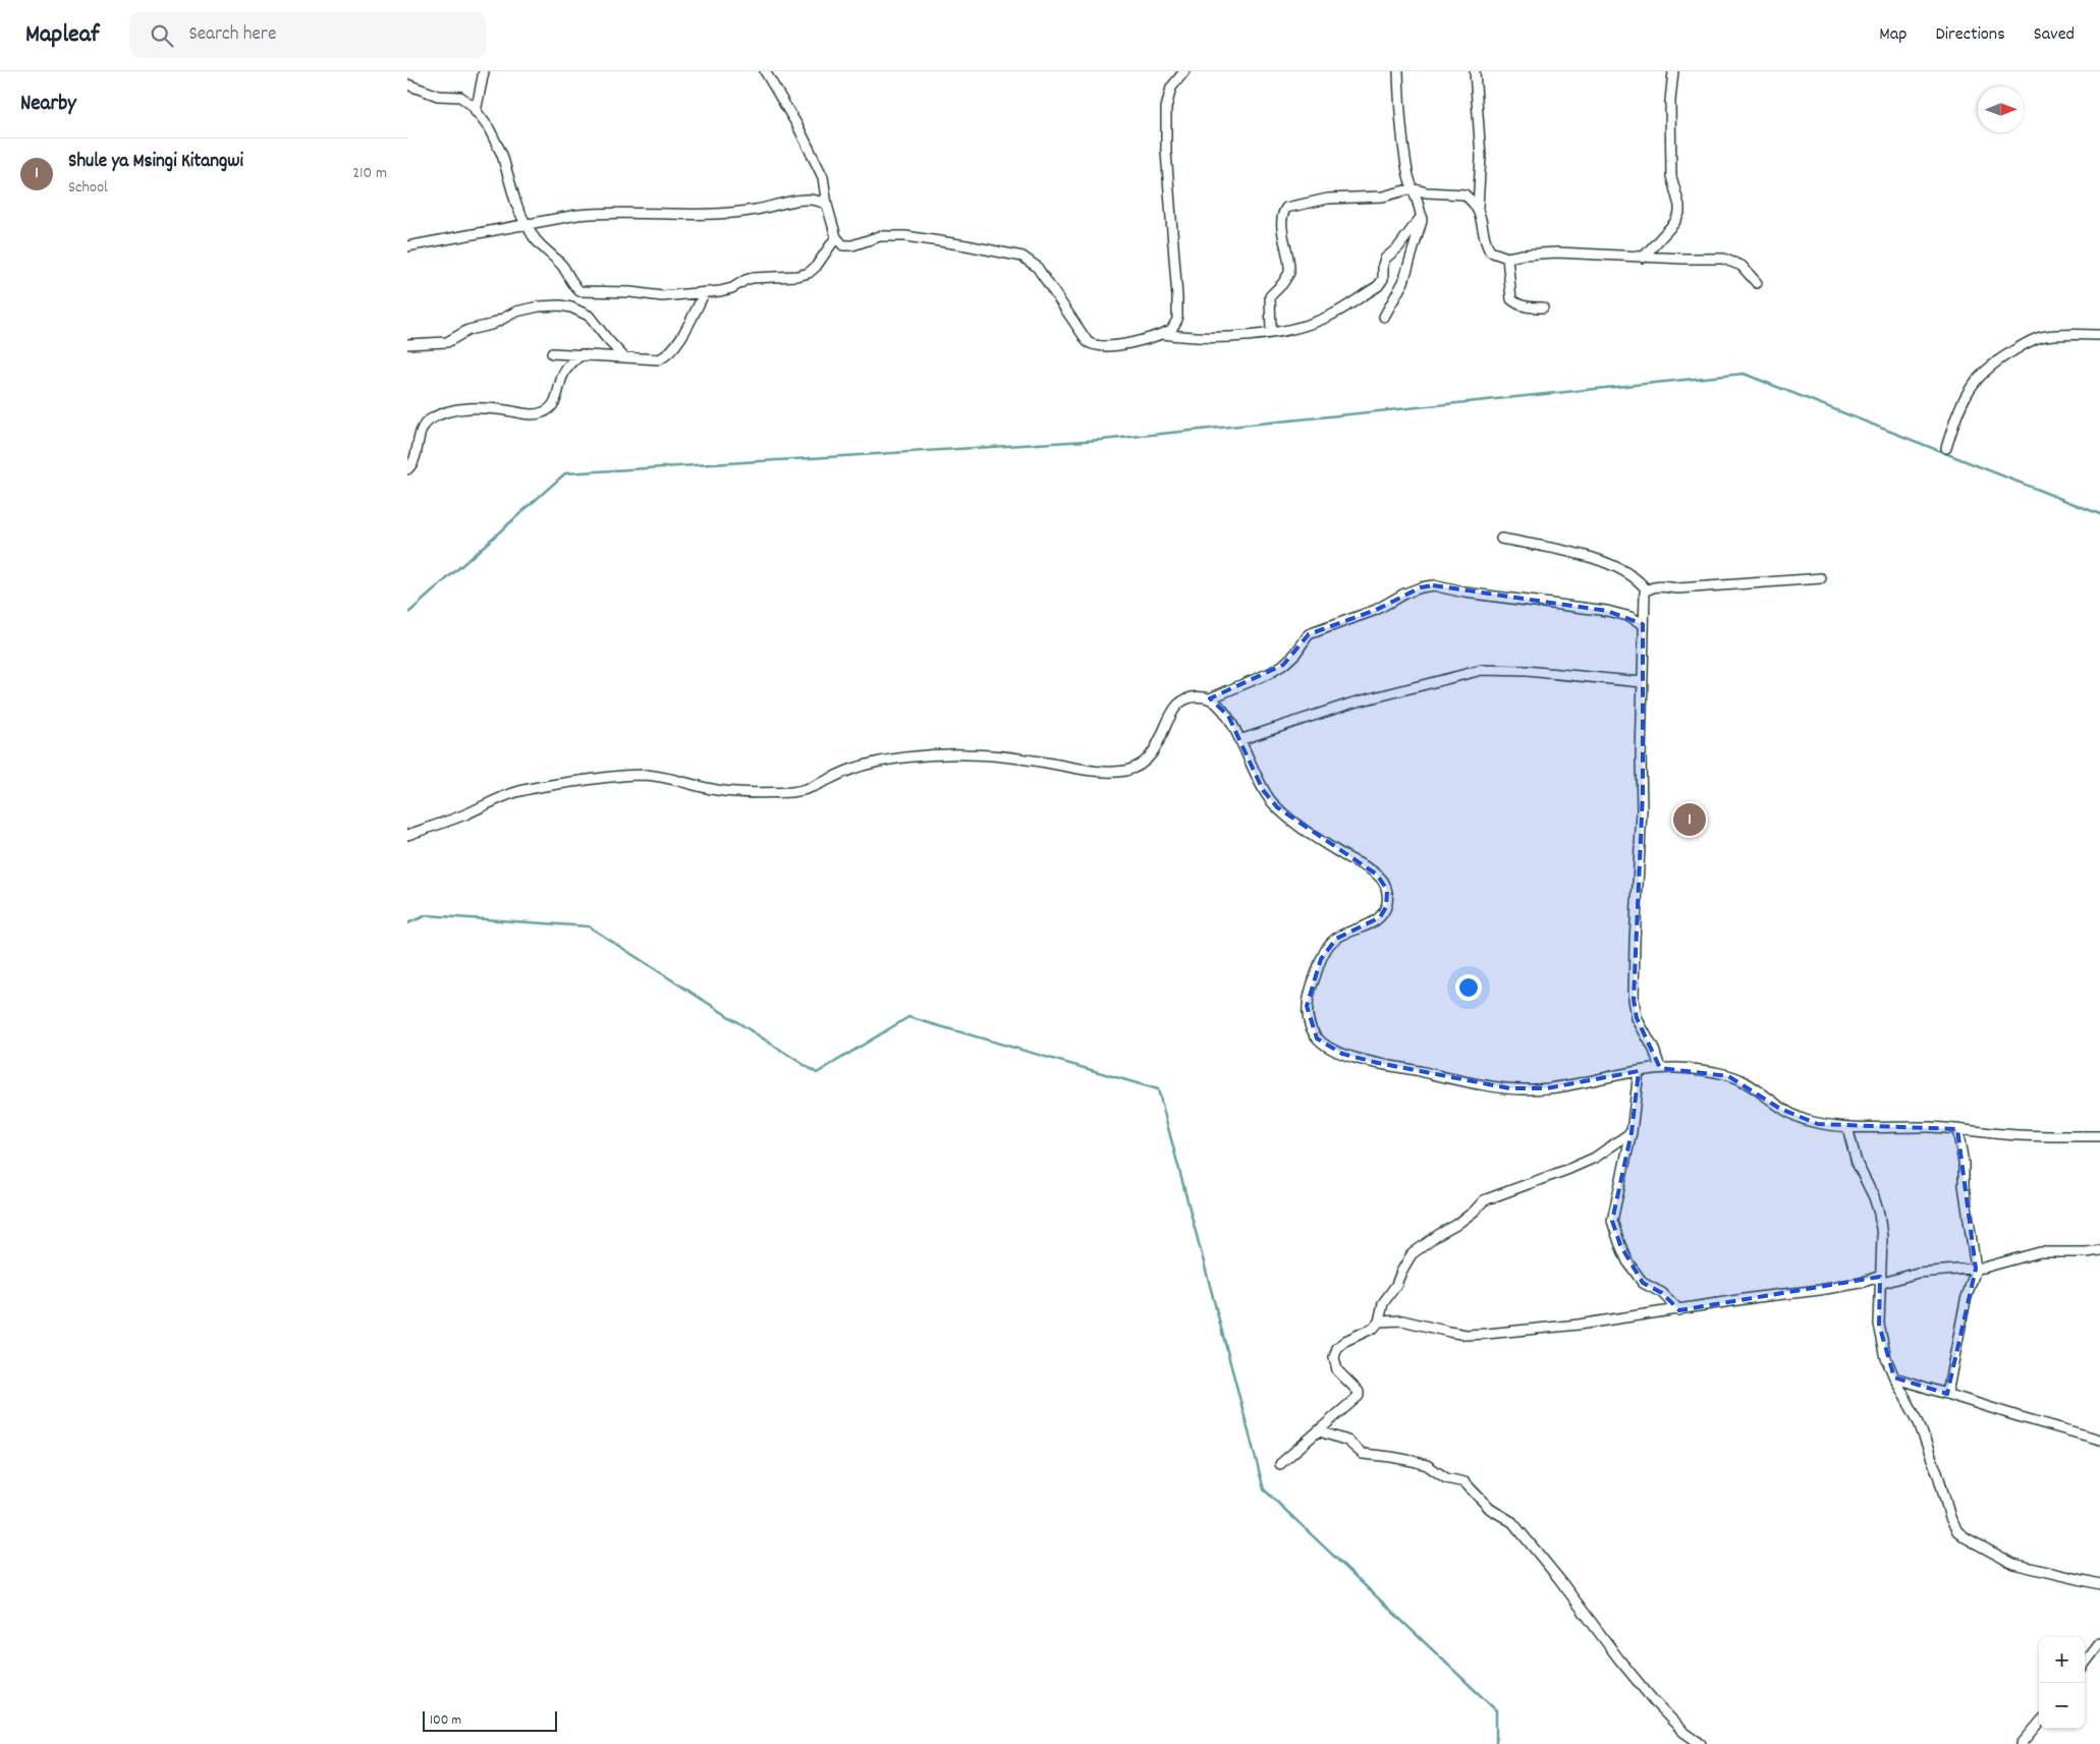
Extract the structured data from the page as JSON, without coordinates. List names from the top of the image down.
{
  "scale_bar": "100 m",
  "north": "right",
  "page": {
    "header": "Mapleaf",
    "search": "Search here",
    "nav": ["Map", "Directions", "Saved"],
    "heading": "Nearby",
    "list": [
      {
        "mark": "1",
        "name": "Shule ya Msingi Kitangwi",
        "note": "School",
        "value": "210 m"
      }
    ],
    "pins": "1",
    "map_buttons": ["+", "−"],
    "scale": "100 m"
  }
}
